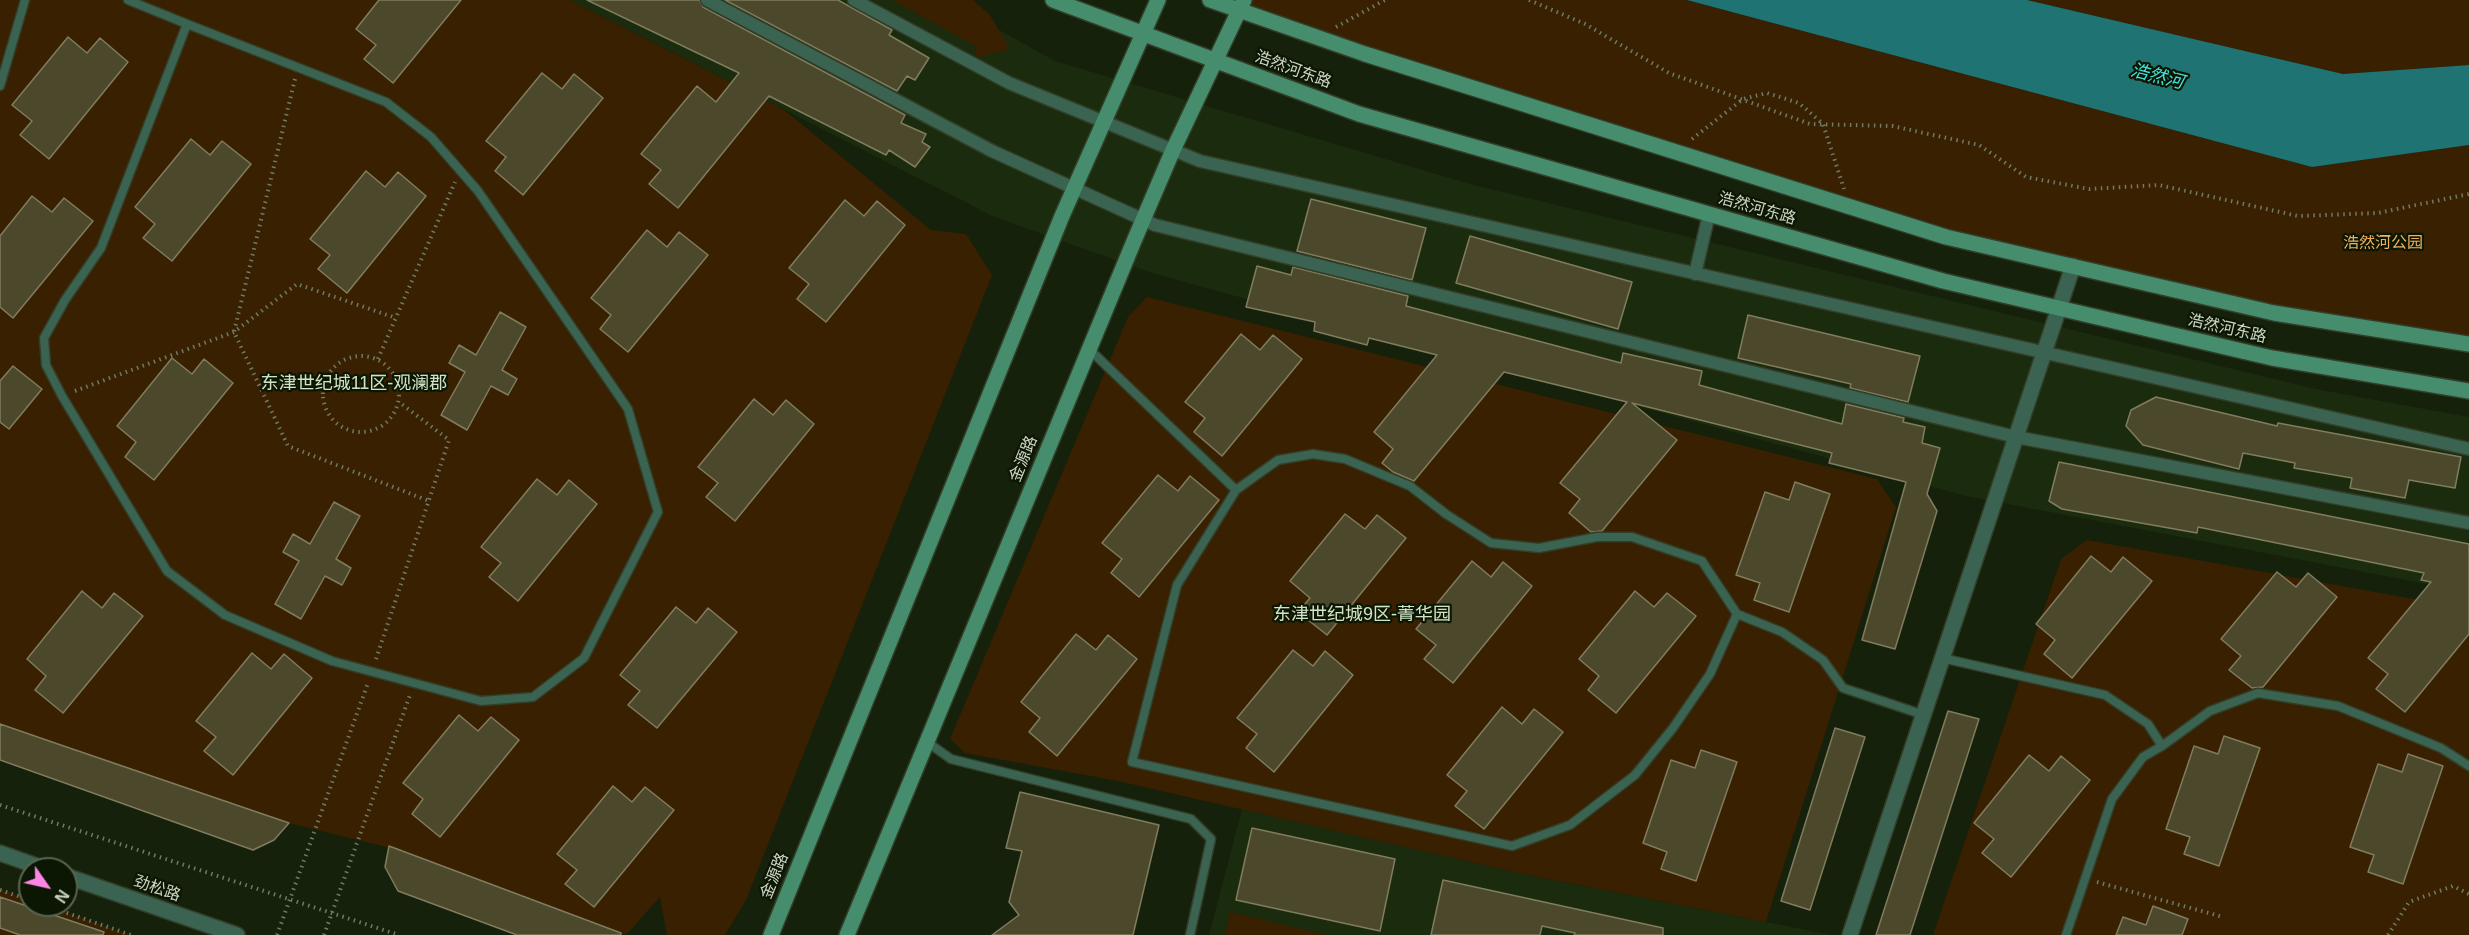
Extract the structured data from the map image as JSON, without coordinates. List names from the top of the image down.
{
  "streets": {
    "main road": ["浩然河东路", "金源路"],
    "street": ["劲松路"]
  },
  "crossings": [
    ["浩然河东路", "金源路"]
  ],
  "districts": ["东津世纪城11区-观澜郡", "东津世纪城9区-菁华园"],
  "water": ["浩然河"],
  "parks": ["浩然河公园"],
  "north": "bottom right"
}
